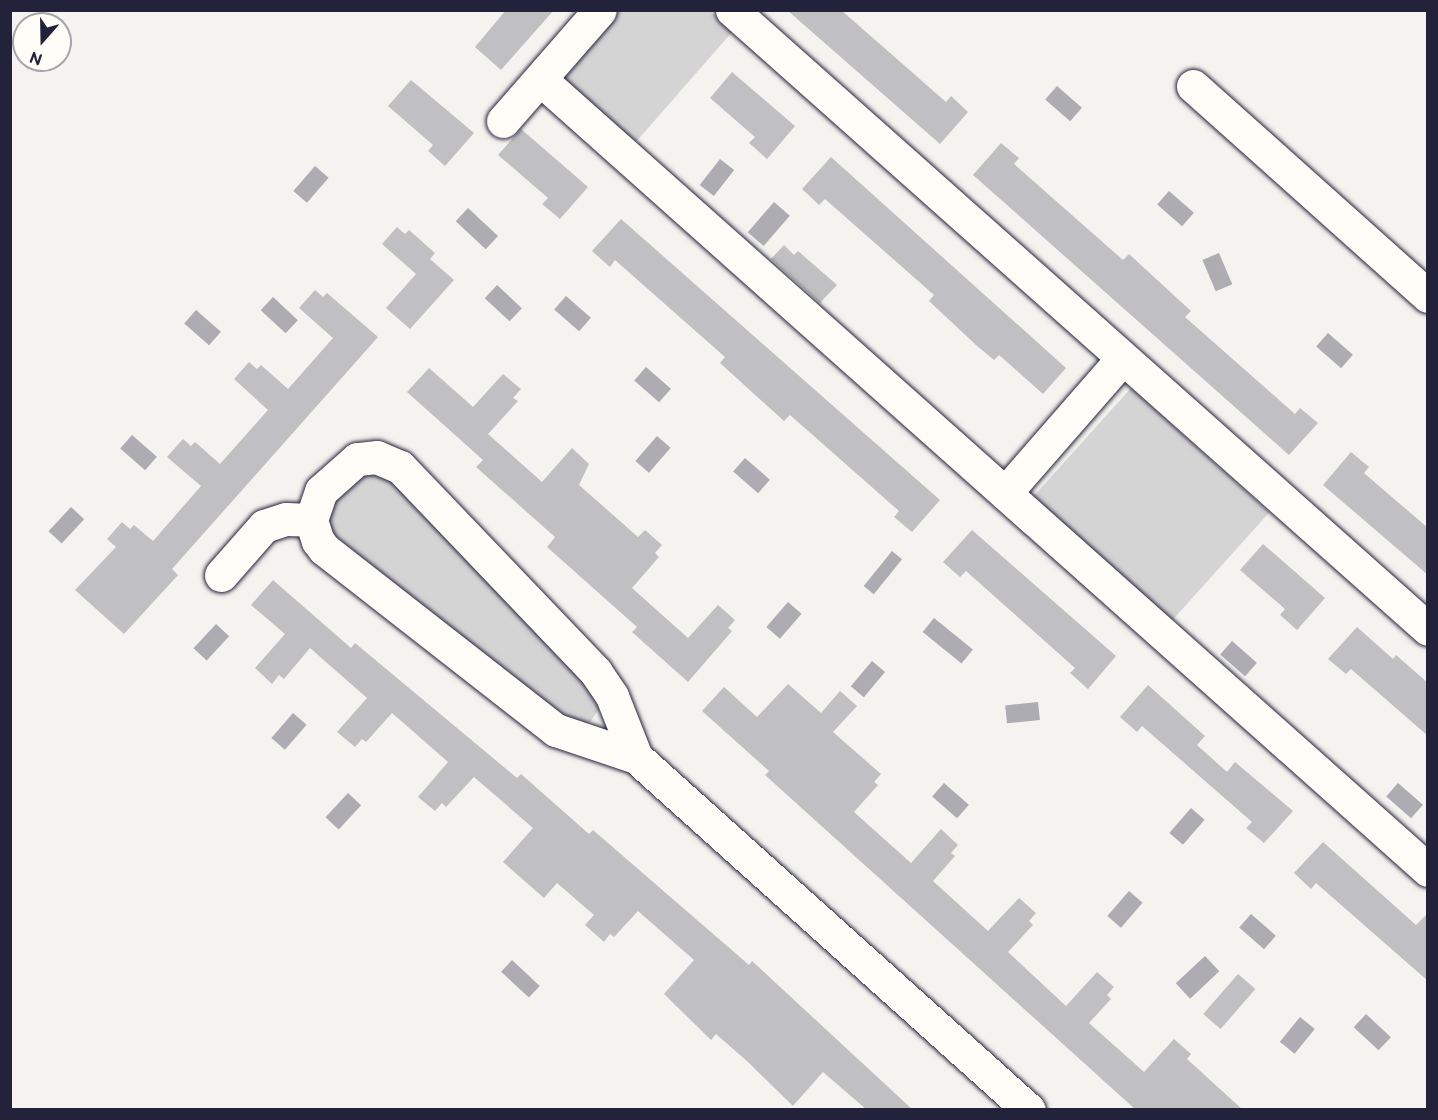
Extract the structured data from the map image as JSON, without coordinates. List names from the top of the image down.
{
  "north": "bottom"
}
